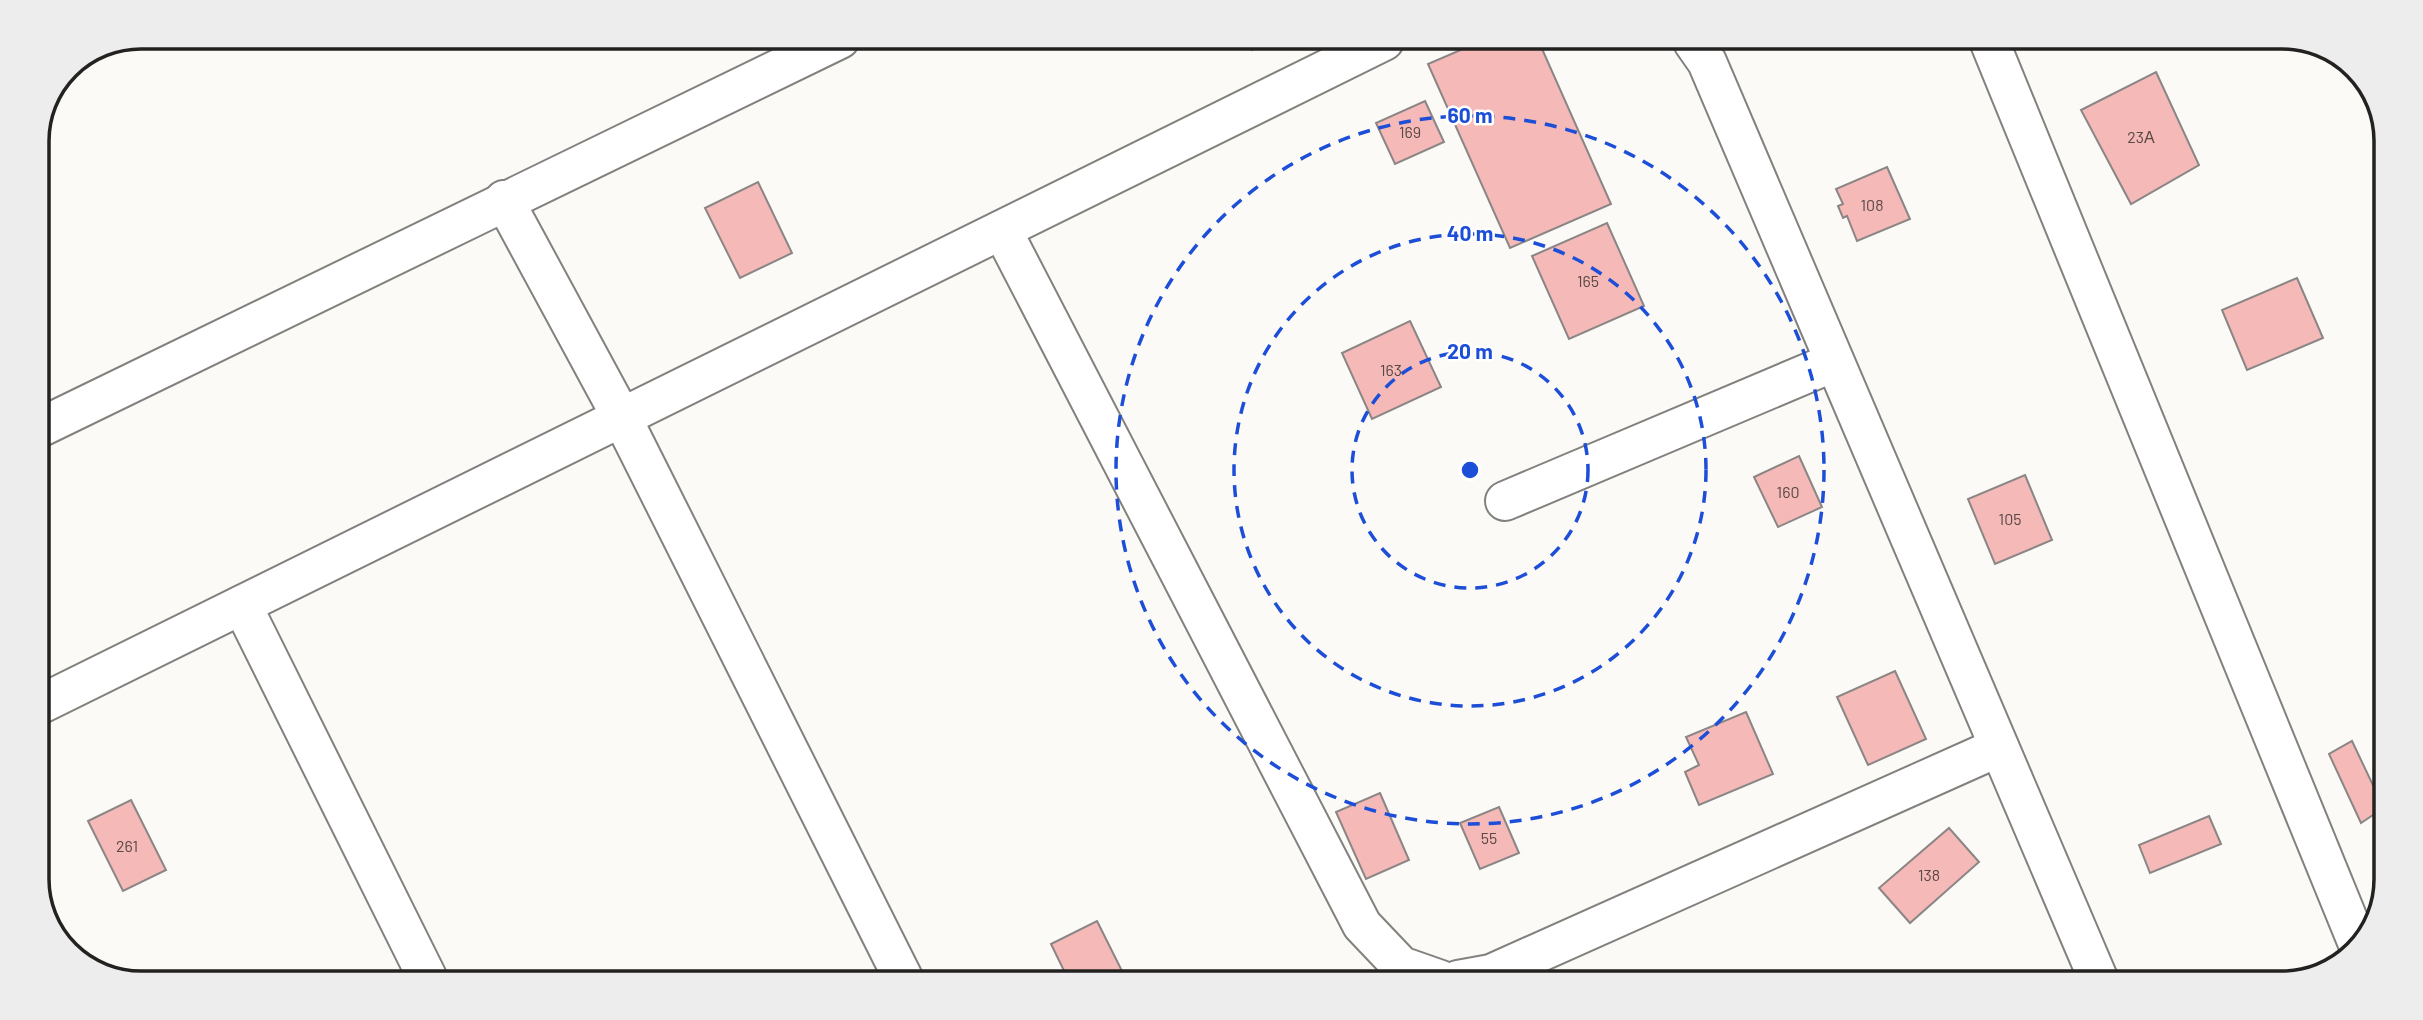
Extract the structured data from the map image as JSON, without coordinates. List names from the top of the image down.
{
  "house_numbers": [
    "169",
    "23А",
    "108",
    "165",
    "163",
    "160",
    "105",
    "55",
    "261",
    "138"
  ],
  "rings": ["60 m", "40 m", "20 m"]
}
